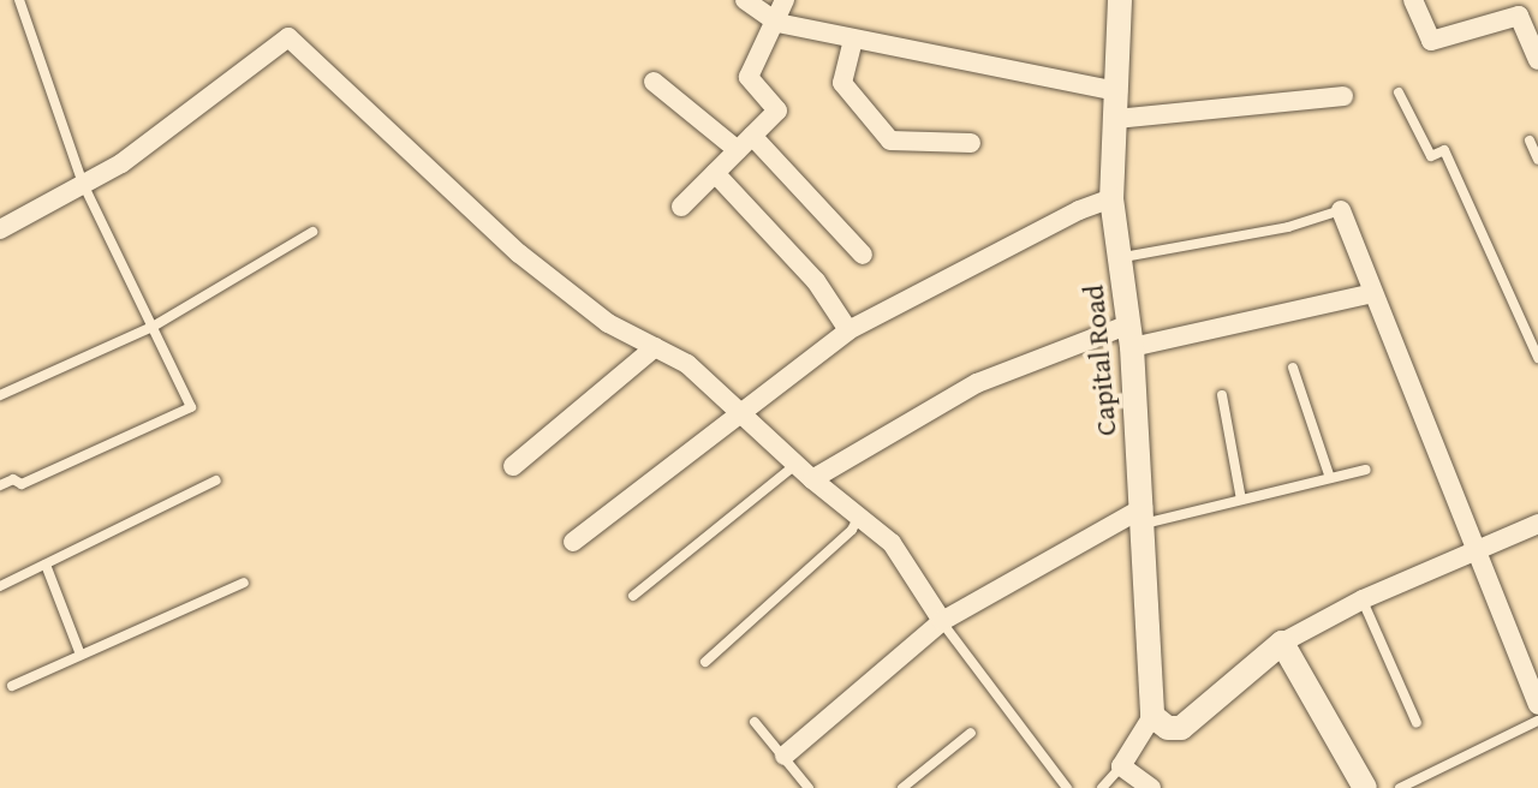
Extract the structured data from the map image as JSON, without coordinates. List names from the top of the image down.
{
  "streets": {
    "street": ["Capital Road"]
  }
}
